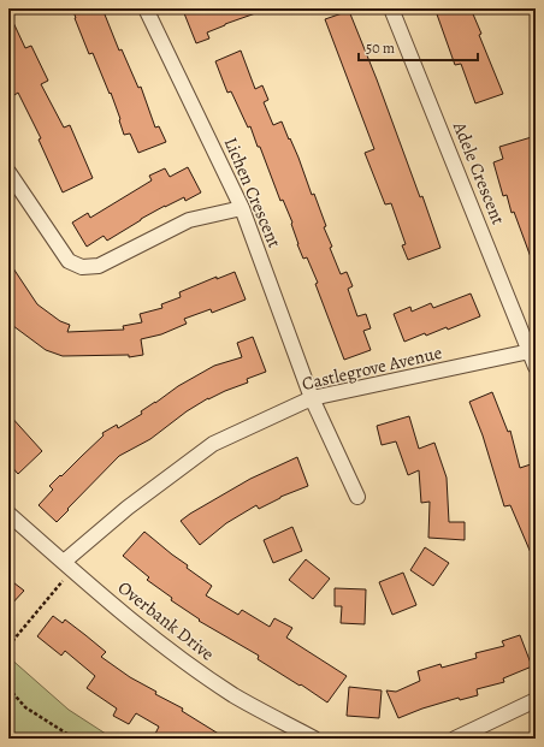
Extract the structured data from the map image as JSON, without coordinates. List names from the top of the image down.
{
  "streets": {
    "street": [
      "Adele Crescent",
      "Lichen Crescent",
      "Castlegrove Avenue",
      "Overbank Drive"
    ]
  },
  "crossings": [
    ["Adele Crescent", "Castlegrove Avenue"],
    ["Lichen Crescent", "Castlegrove Avenue"],
    ["Castlegrove Avenue", "Overbank Drive"]
  ],
  "scale_bar": "50 m"
}
